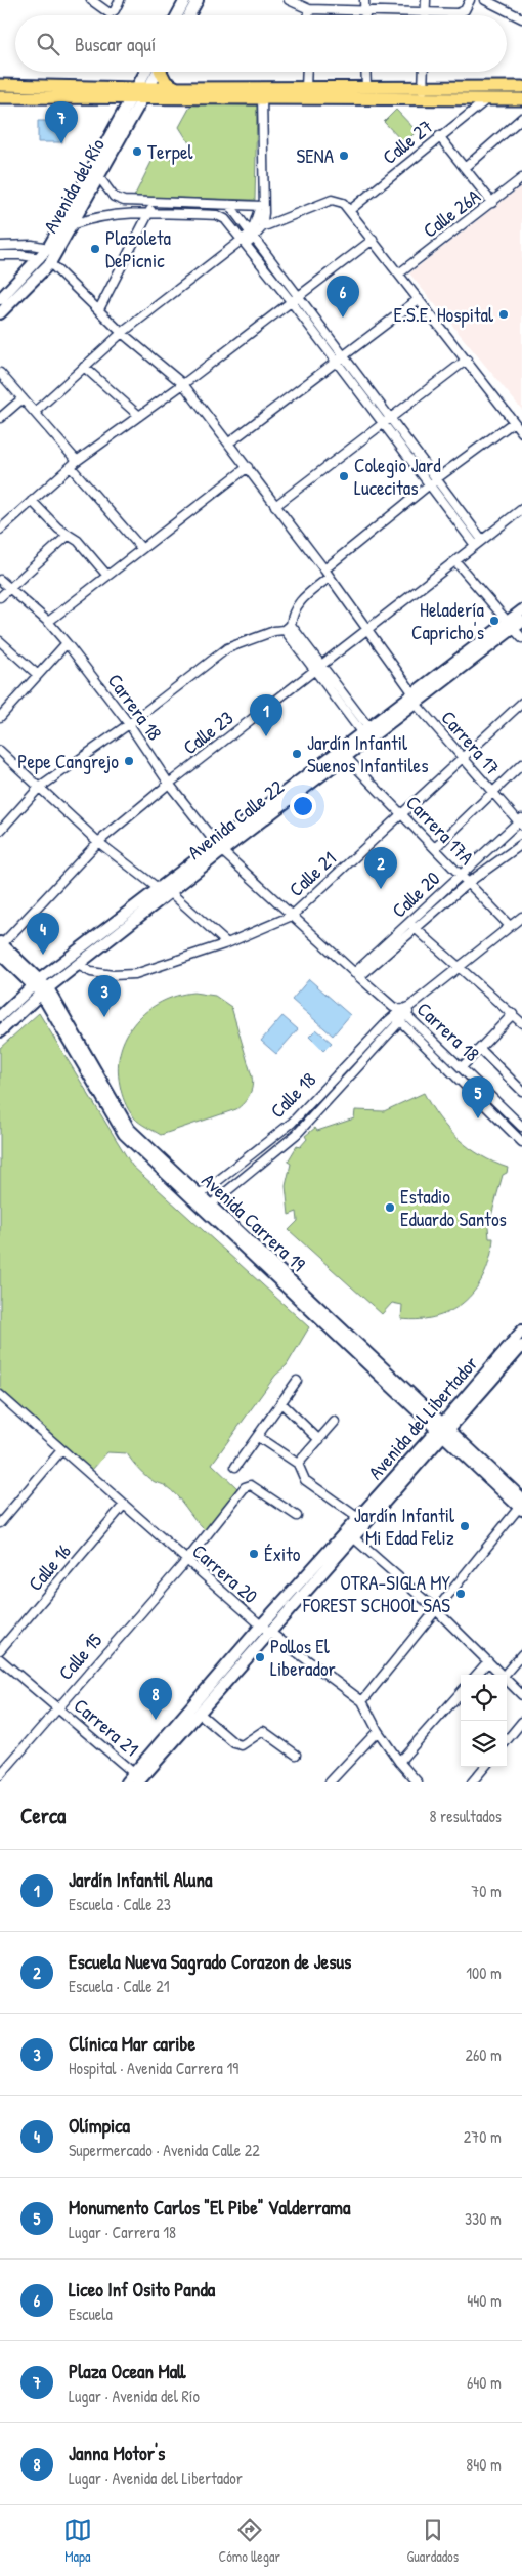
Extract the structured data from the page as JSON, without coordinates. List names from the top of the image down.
{
  "streets": {
    "main road": [
      "Avenida del Río",
      "Avenida Calle 22",
      "Avenida Carrera 19",
      "Avenida del Libertador"
    ],
    "street": [
      "Calle 27",
      "Calle 26A",
      "Carrera 18",
      "Calle 23",
      "Carrera 17",
      "Carrera 17A",
      "Calle 21",
      "Calle 20",
      "Calle 18",
      "Calle 16",
      "Carrera 20",
      "Calle 15",
      "Carrera 21"
    ]
  },
  "crossings": [
    ["Carrera 18", "Calle 23"],
    ["Carrera 18", "Avenida Calle 22"],
    ["Carrera 18", "Calle 21"],
    ["Carrera 18", "Calle 20"],
    ["Carrera 18", "Calle 18"],
    ["Calle 23", "Avenida Carrera 19"],
    ["Carrera 17", "Avenida Calle 22"],
    ["Carrera 17", "Calle 21"],
    ["Carrera 17", "Calle 20"],
    ["Avenida Calle 22", "Carrera 17A"],
    ["Avenida Calle 22", "Calle 21"],
    ["Avenida Calle 22", "Avenida Carrera 19"],
    ["Carrera 17A", "Calle 21"],
    ["Carrera 17A", "Calle 20"],
    ["Carrera 17A", "Calle 18"],
    ["Calle 18", "Avenida Carrera 19"],
    ["Avenida Carrera 19", "Avenida del Libertador"],
    ["Avenida del Libertador", "Carrera 20"],
    ["Avenida del Libertador", "Carrera 21"],
    ["Calle 16", "Carrera 20"],
    ["Carrera 20", "Calle 15"],
    ["Calle 15", "Carrera 21"]
  ],
  "places": [
    "Terpel",
    "SENA",
    "Plazoleta DePicnic",
    "E.S.E. Hospital",
    "Colegio Jard Lucecitas",
    "Heladería Capricho's",
    "Jardín Infantil Suenos Infantiles",
    "Pepe Cangrejo",
    "Estadio Eduardo Santos",
    "Jardín Infantil Mi Edad Feliz",
    "Éxito",
    "OTRA-SIGLA MY FOREST SCHOOL SAS",
    "Pollos El Liberador"
  ],
  "page": {
    "search": "Buscar aquí",
    "pins": [
      "7",
      "6",
      "1",
      "2",
      "4",
      "3",
      "5",
      "8"
    ],
    "heading": ["Cerca", "8 resultados"],
    "list": [
      {
        "mark": "1",
        "name": "Jardín Infantil Aluna",
        "note": "Escuela · Calle 23",
        "value": "70 m"
      },
      {
        "mark": "2",
        "name": "Escuela Nueva Sagrado Corazon de Jesus",
        "note": "Escuela · Calle 21",
        "value": "100 m"
      },
      {
        "mark": "3",
        "name": "Clínica Mar caribe",
        "note": "Hospital · Avenida Carrera 19",
        "value": "260 m"
      },
      {
        "mark": "4",
        "name": "Olímpica",
        "note": "Supermercado · Avenida Calle 22",
        "value": "270 m"
      },
      {
        "mark": "5",
        "name": "Monumento Carlos \"El Pibe\" Valderrama",
        "note": "Lugar · Carrera 18",
        "value": "330 m"
      },
      {
        "mark": "6",
        "name": "Liceo Inf Osito Panda",
        "note": "Escuela",
        "value": "440 m"
      },
      {
        "mark": "7",
        "name": "Plaza Ocean Mall",
        "note": "Lugar · Avenida del Río",
        "value": "640 m"
      },
      {
        "mark": "8",
        "name": "Janna Motor's",
        "note": "Lugar · Avenida del Libertador",
        "value": "840 m"
      }
    ],
    "nav": ["Mapa", "Cómo llegar", "Guardados"]
  }
}
